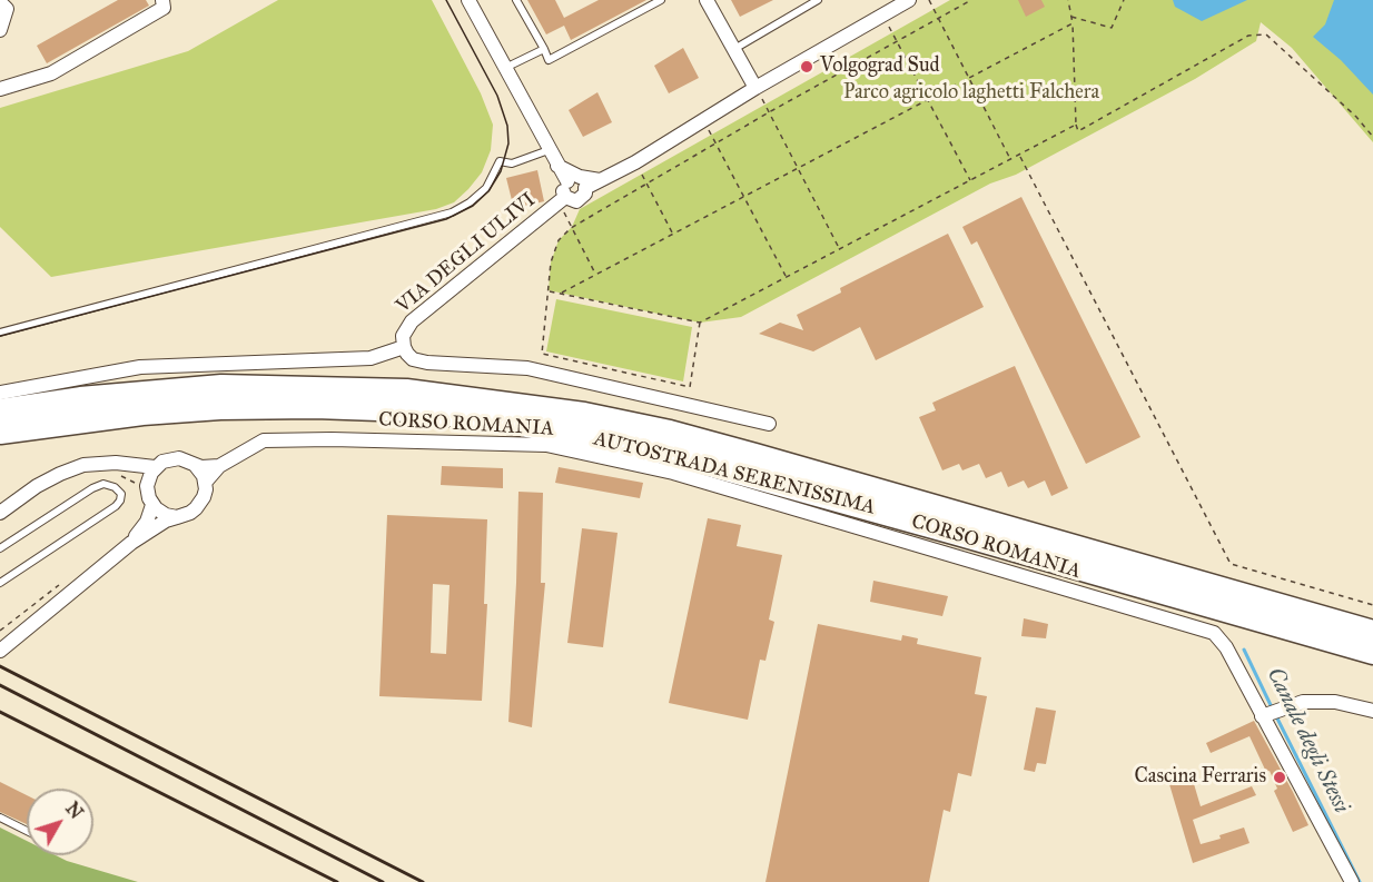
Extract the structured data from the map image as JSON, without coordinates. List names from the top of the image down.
{
  "streets": {
    "highway": ["AUTOSTRADA SERENISSIMA"],
    "street": ["VIA DEGLI ULIVI", "CORSO ROMANIA"]
  },
  "water": ["Canale degli Stessi"],
  "parks": ["Parco agricolo laghetti Falchera"],
  "places": ["Volgograd Sud", "Cascina Ferraris"],
  "north": "top right"
}
